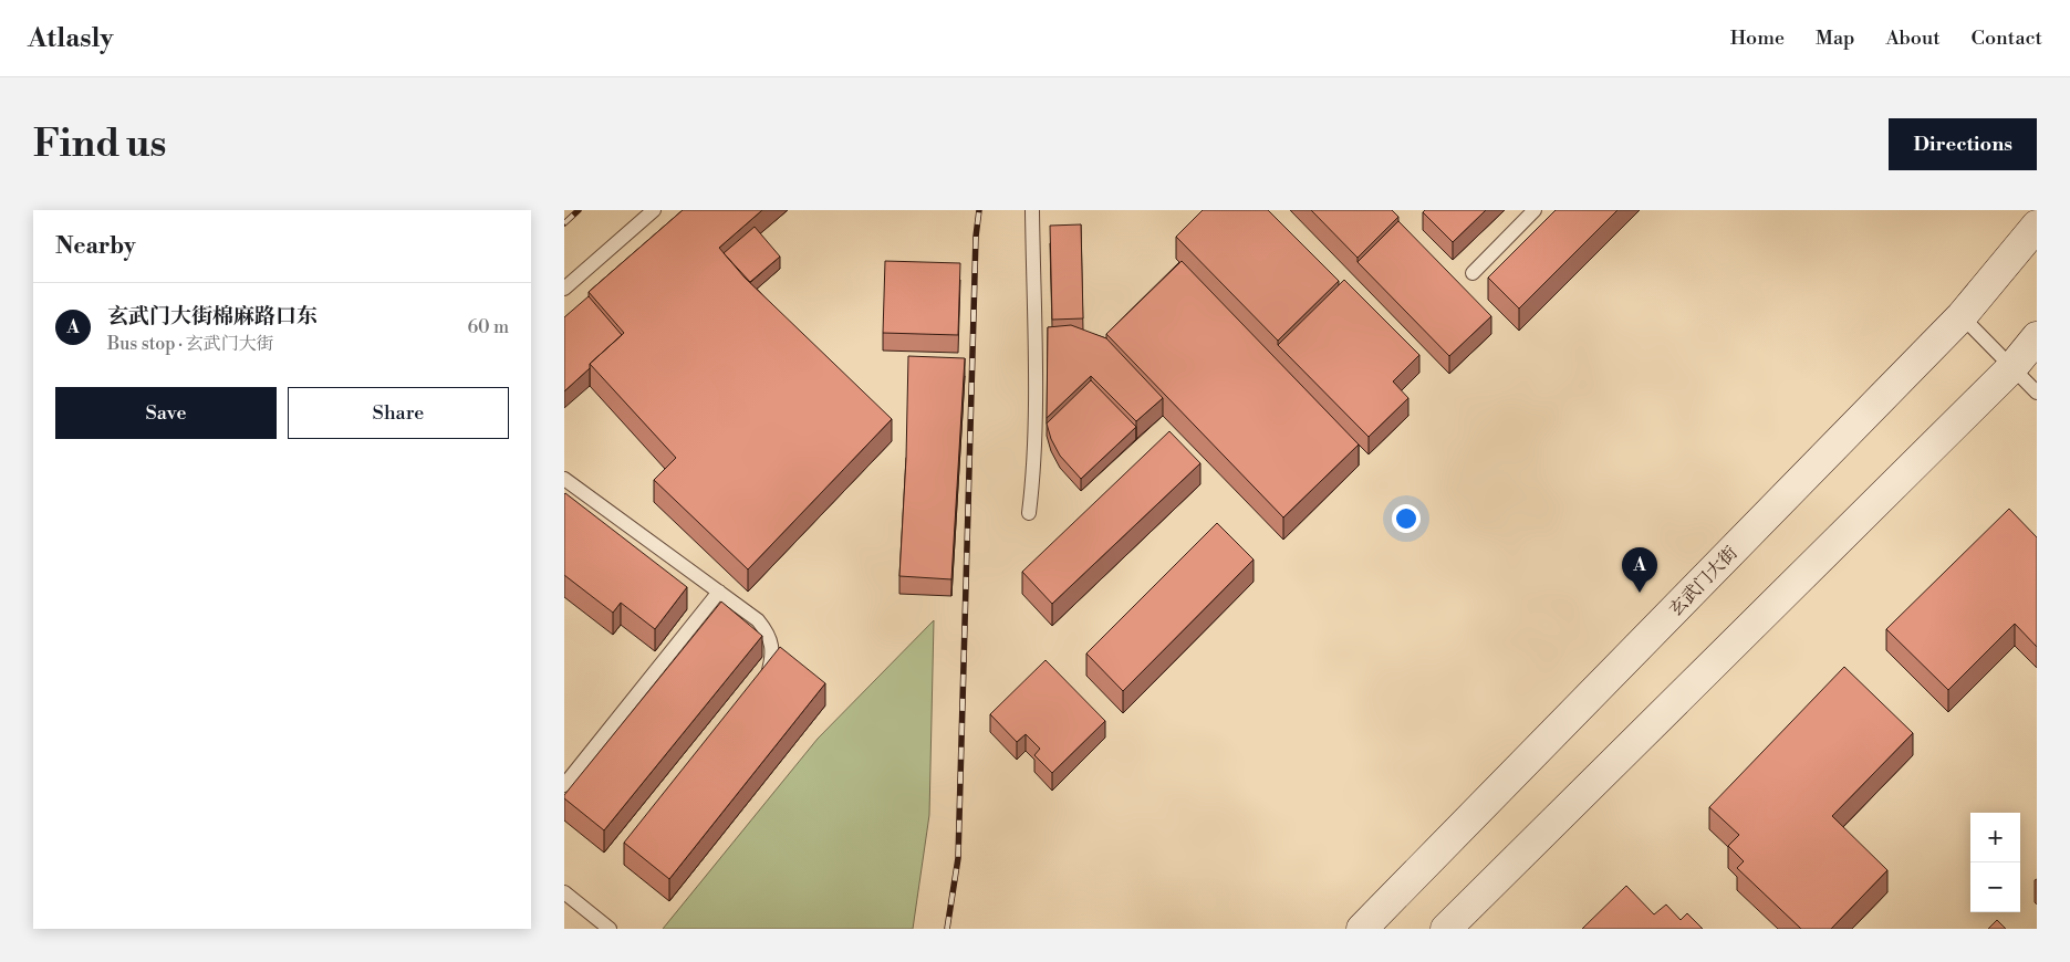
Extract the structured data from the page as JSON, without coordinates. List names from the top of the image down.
{
  "streets": {
    "main road": ["玄武门大街"]
  },
  "page": {
    "header": "Atlasly",
    "nav": [
      "Home",
      "Map",
      "About",
      "Contact"
    ],
    "buttons": [
      "Directions",
      ["Save", "Share"]
    ],
    "title": "Find us",
    "heading": "Nearby",
    "list": [
      {
        "mark": "A",
        "name": "玄武门大街棉麻路口东",
        "note": "Bus stop · 玄武门大街",
        "value": "60 m"
      }
    ],
    "pins": "A",
    "map_buttons": ["+", "−"]
  }
}
